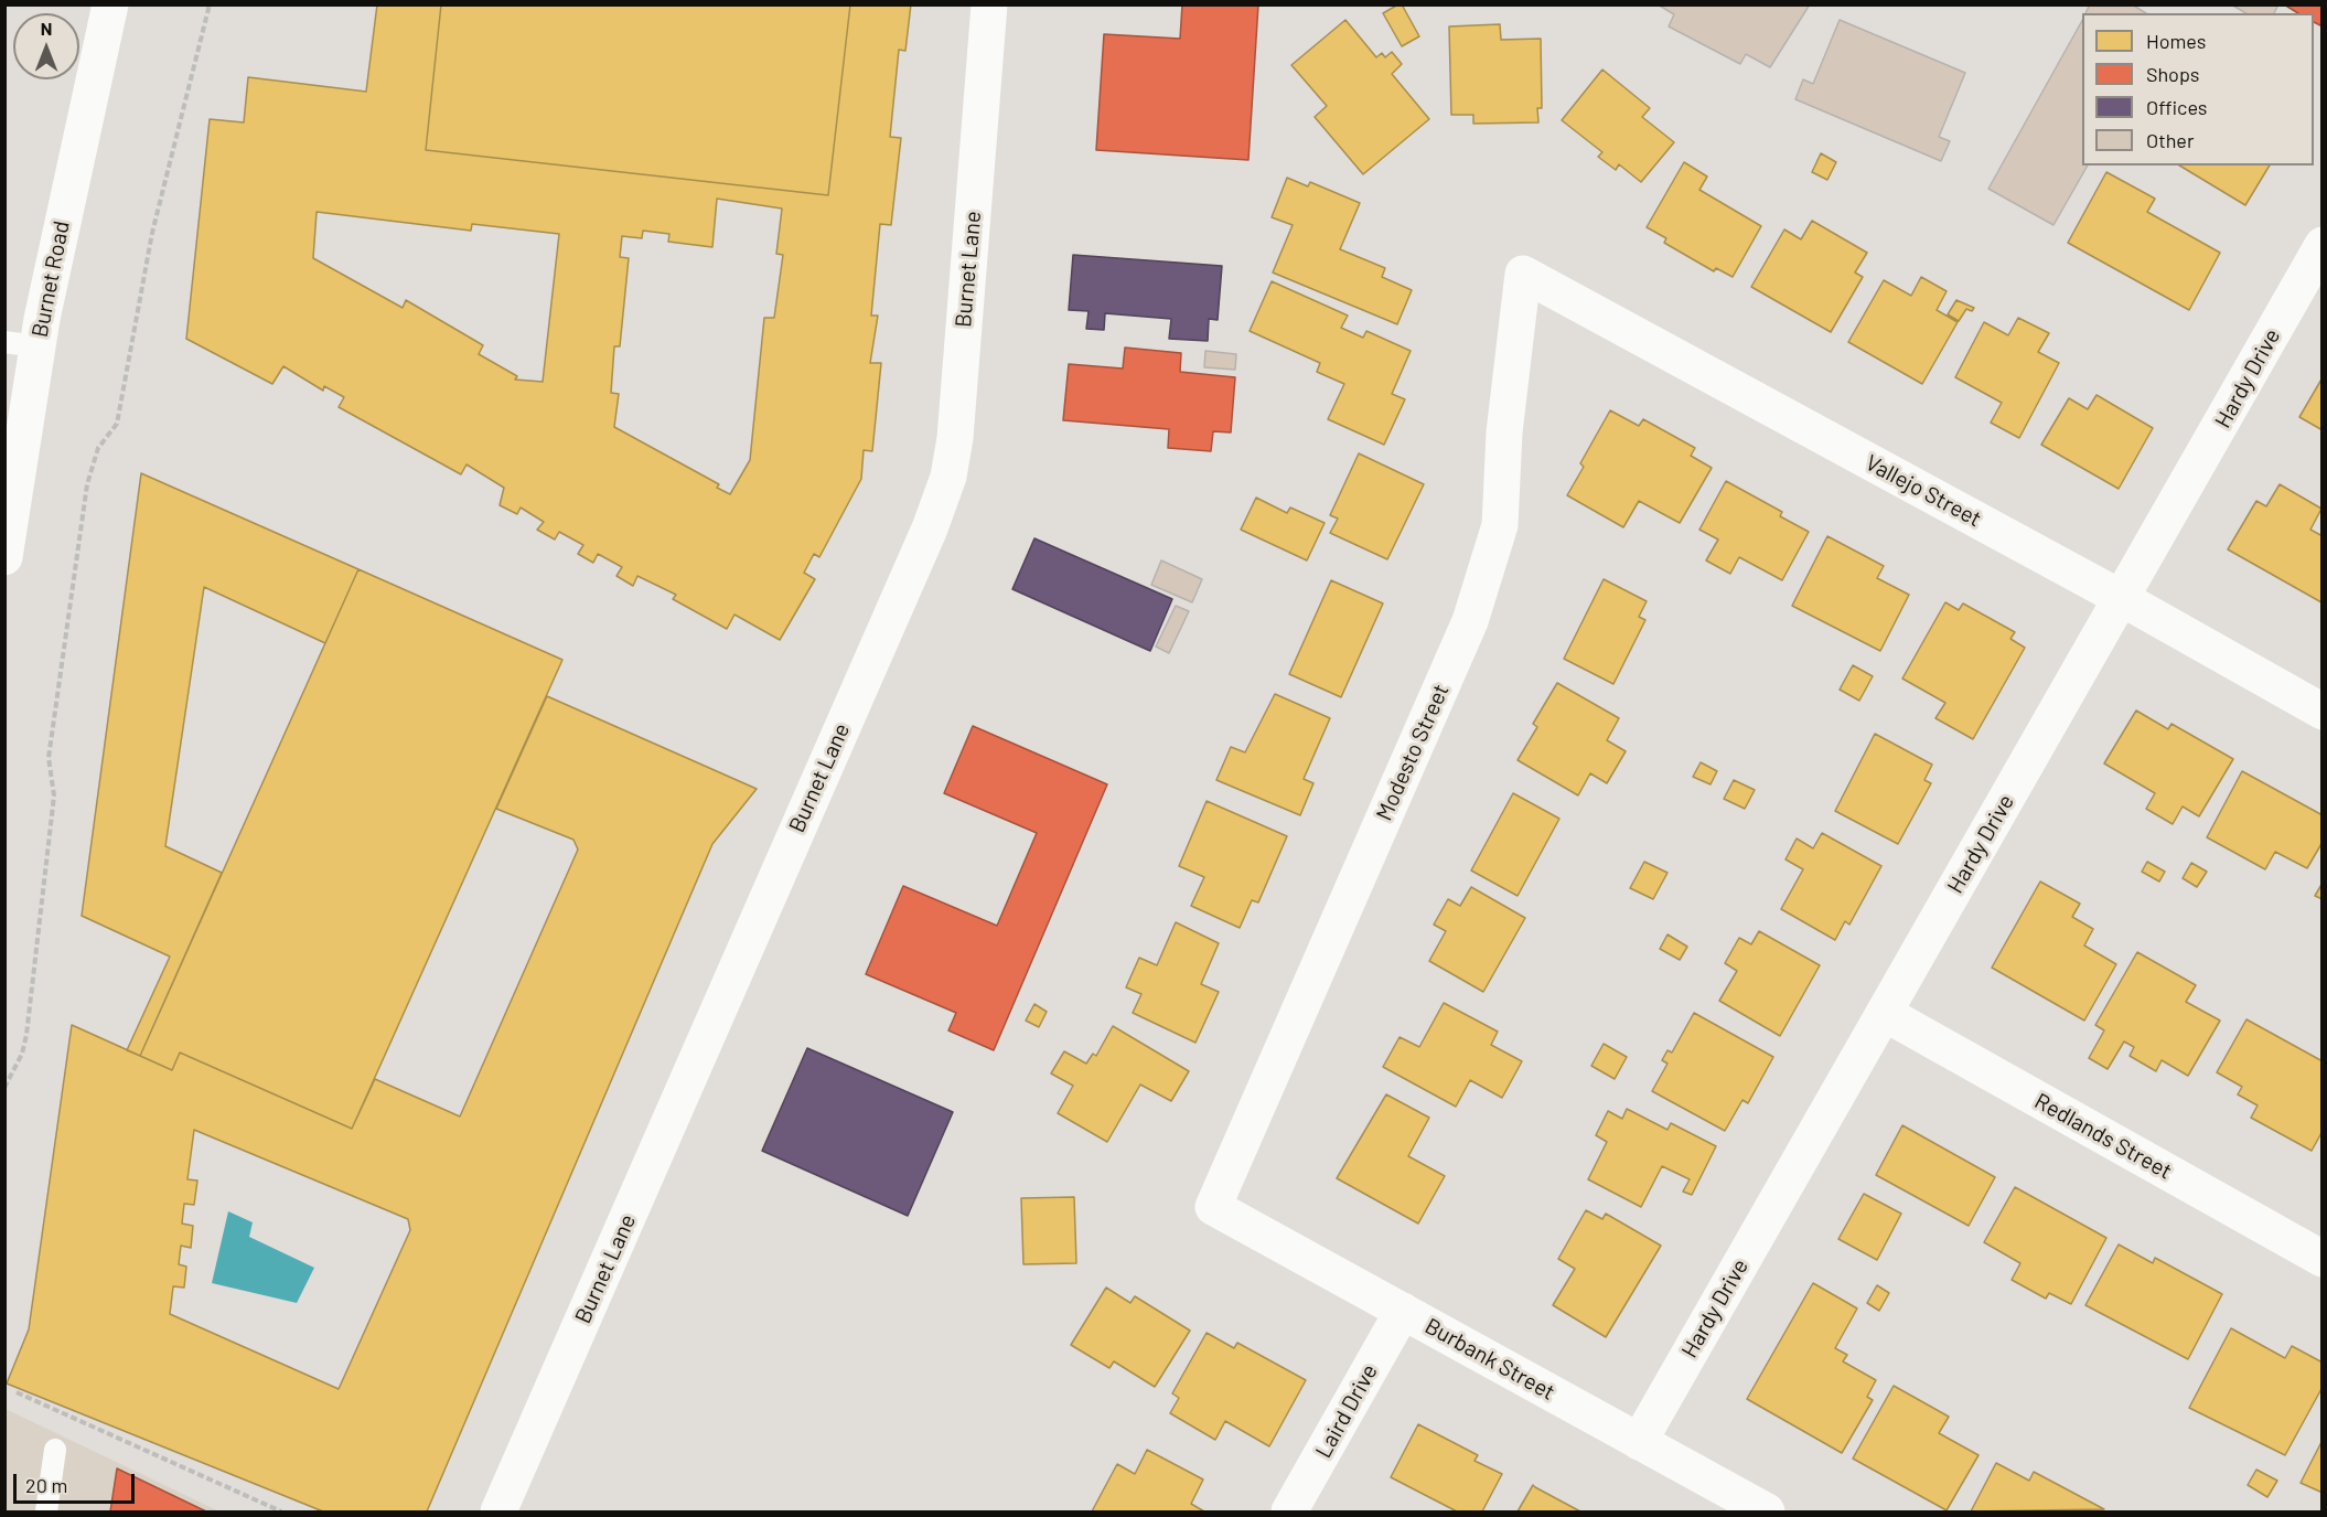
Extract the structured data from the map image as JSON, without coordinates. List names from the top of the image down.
{
  "streets": {
    "street": [
      "Burnet Lane",
      "Burnet Road",
      "Hardy Drive",
      "Vallejo Street",
      "Modesto Street",
      "Redlands Street",
      "Burbank Street",
      "Laird Drive"
    ]
  },
  "crossings": [
    ["Hardy Drive", "Vallejo Street"],
    ["Hardy Drive", "Redlands Street"],
    ["Hardy Drive", "Burbank Street"],
    ["Vallejo Street", "Modesto Street"],
    ["Modesto Street", "Burbank Street"],
    ["Burbank Street", "Laird Drive"]
  ],
  "legend": [
    "Homes",
    "Shops",
    "Offices",
    "Other"
  ],
  "scale_bar": "20 m",
  "north": "top"
}
